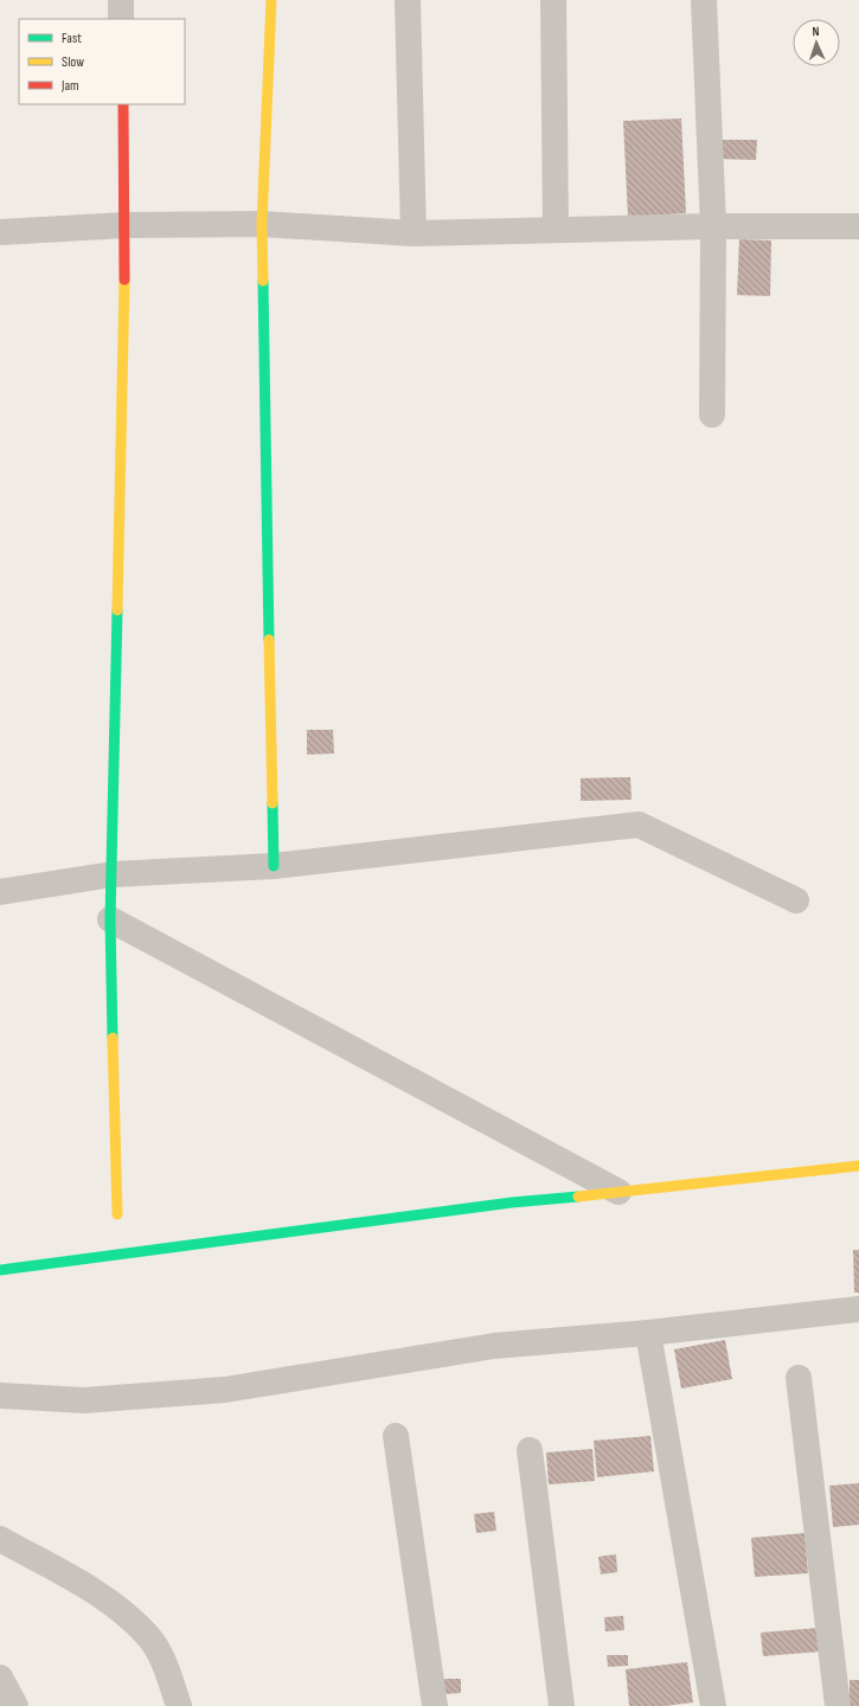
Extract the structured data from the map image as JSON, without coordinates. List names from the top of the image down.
{
  "legend": ["Fast", "Slow", "Jam"],
  "north": "top"
}
